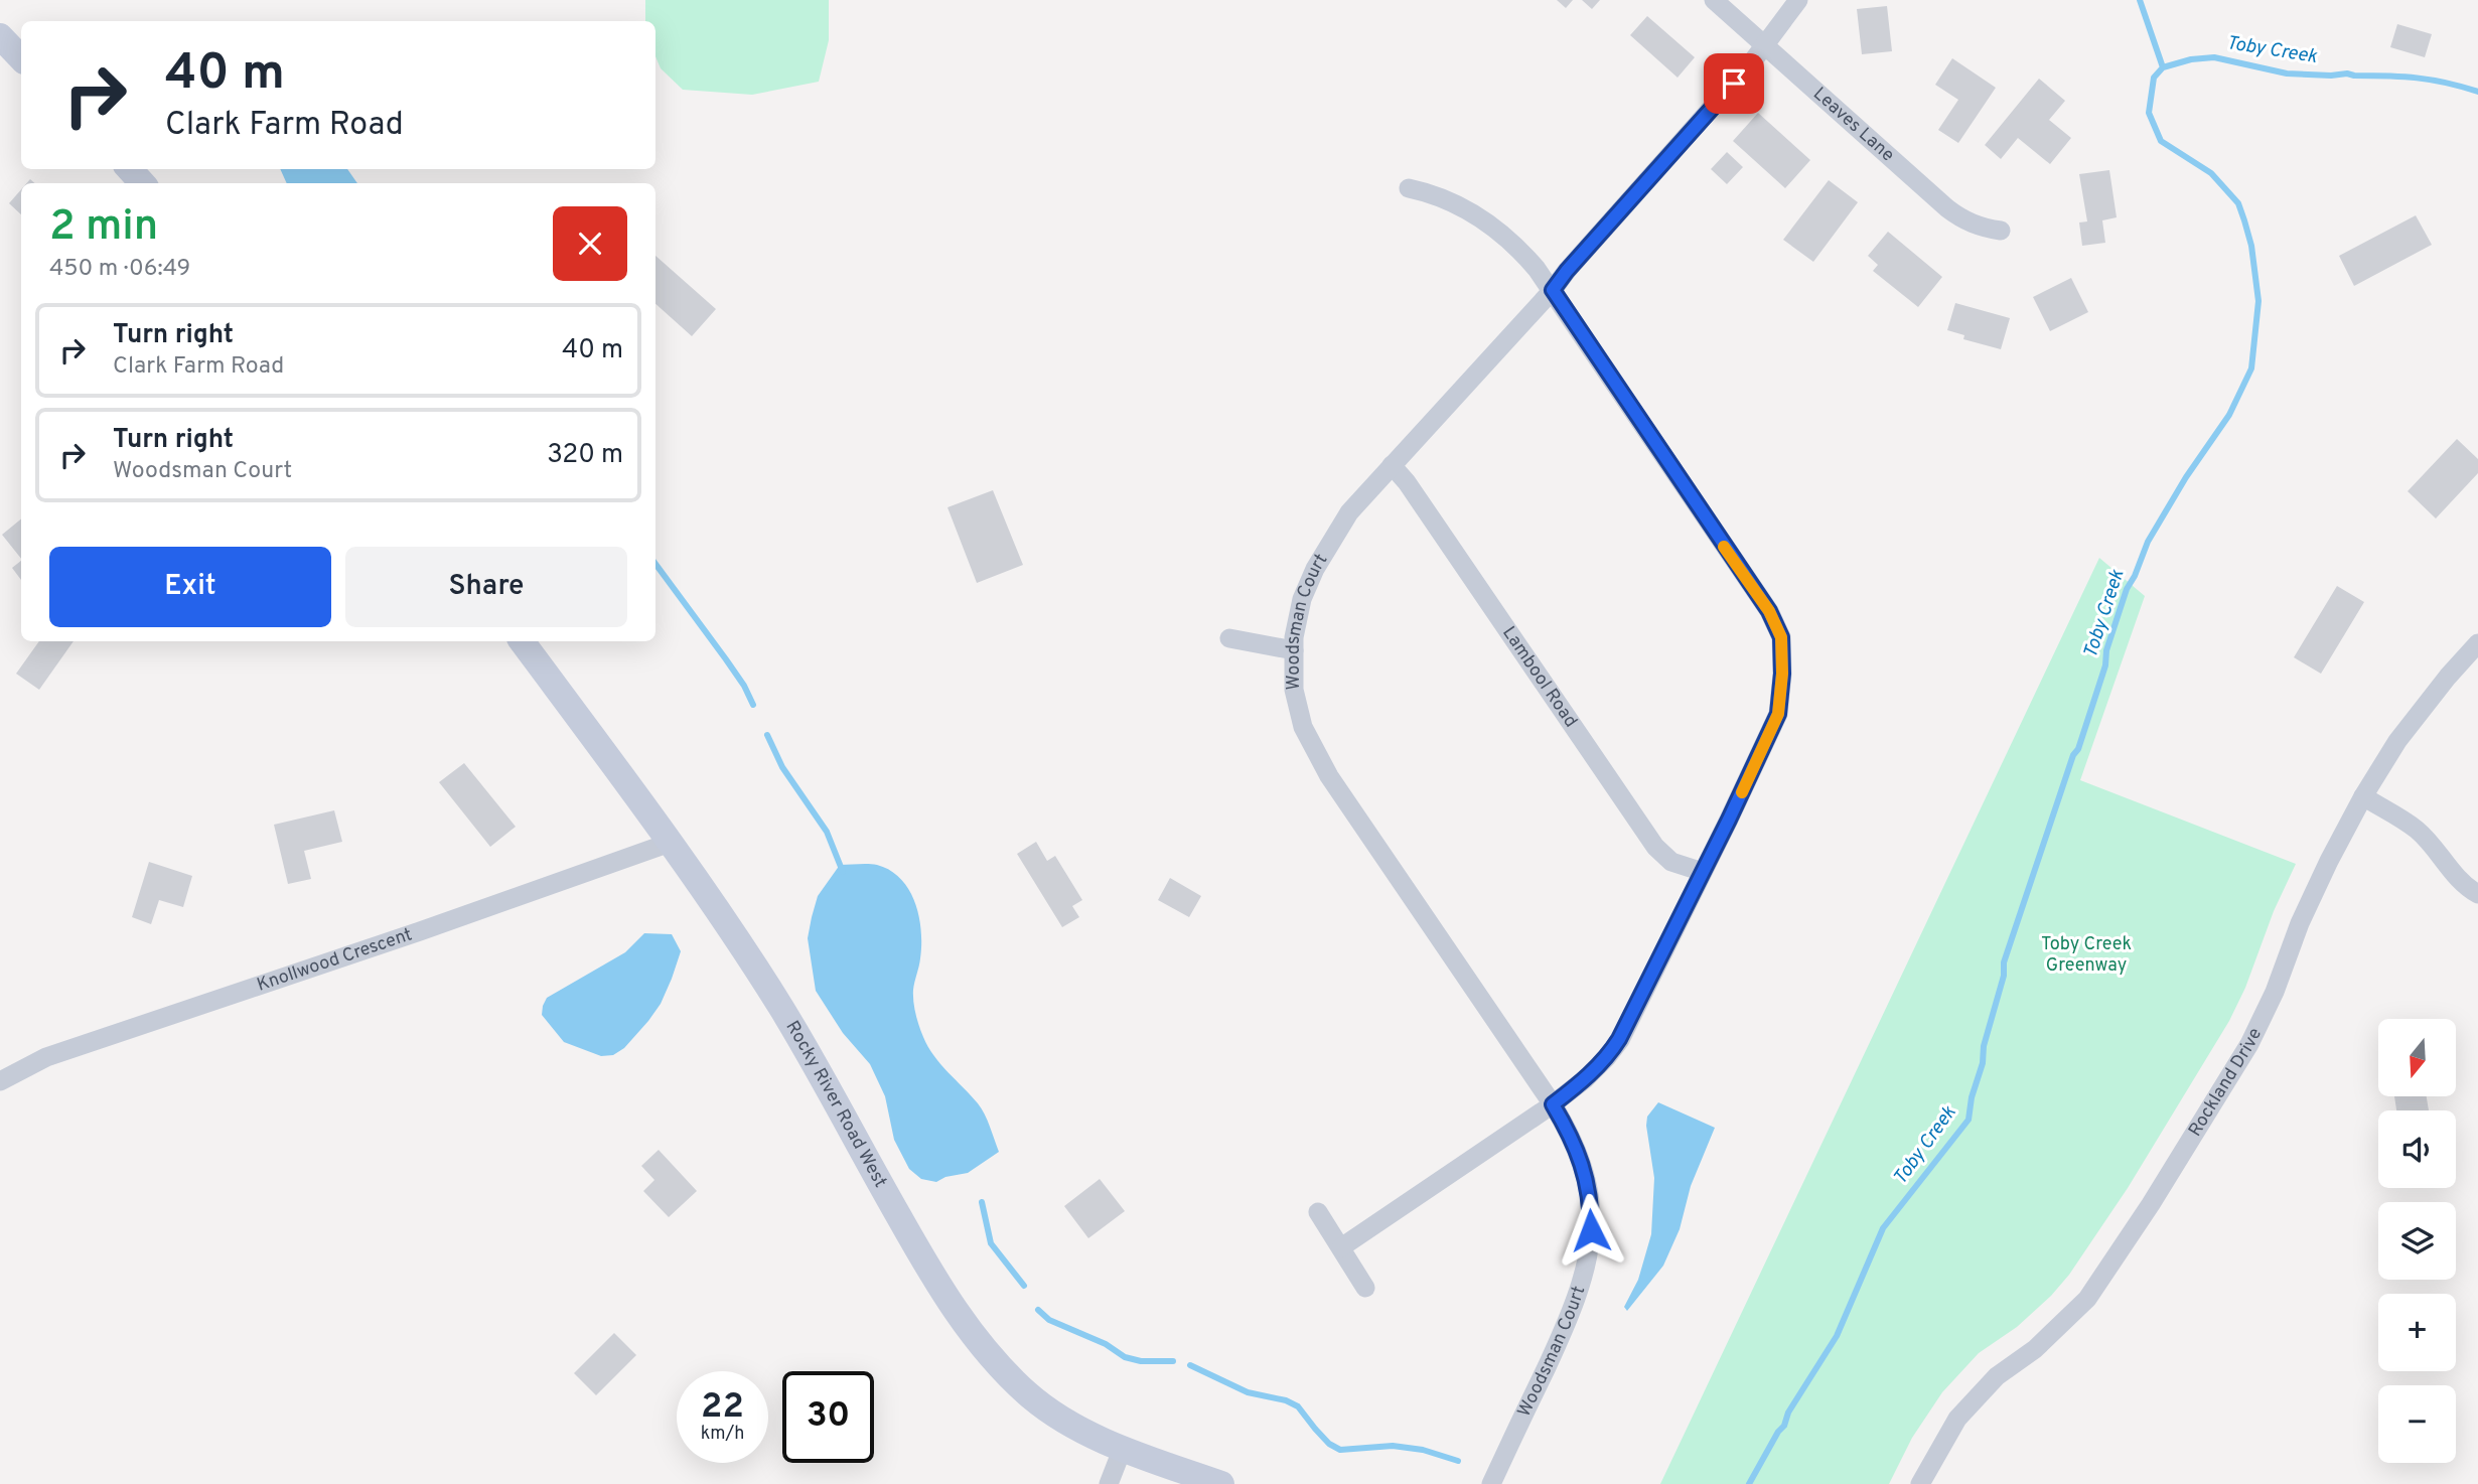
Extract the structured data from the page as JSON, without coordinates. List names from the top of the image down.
{
  "streets": {
    "street": [
      "Leaves Lane",
      "Woodsman Court",
      "Lambool Road",
      "Knollwood Crescent",
      "Rockland Drive",
      "Rocky River Road West"
    ]
  },
  "crossings": [
    ["Leaves Lane", "Woodsman Court"],
    ["Woodsman Court", "Lambool Road"],
    ["Knollwood Crescent", "Rocky River Road West"]
  ],
  "water": ["Toby Creek"],
  "parks": ["Toby Creek Greenway"],
  "north": "bottom",
  "page": {
    "turn": ["40 m", "Clark Farm Road"],
    "heading": ["2 min", "450 m · 06:49"],
    "list": [
      {
        "name": "Turn right",
        "note": "Clark Farm Road",
        "value": "40 m"
      },
      {
        "name": "Turn right",
        "note": "Woodsman Court",
        "value": "320 m"
      }
    ],
    "buttons": ["Exit", "Share"],
    "map_buttons": ["+", "−"],
    "speed": "22 km/h",
    "limit": "30"
  }
}
